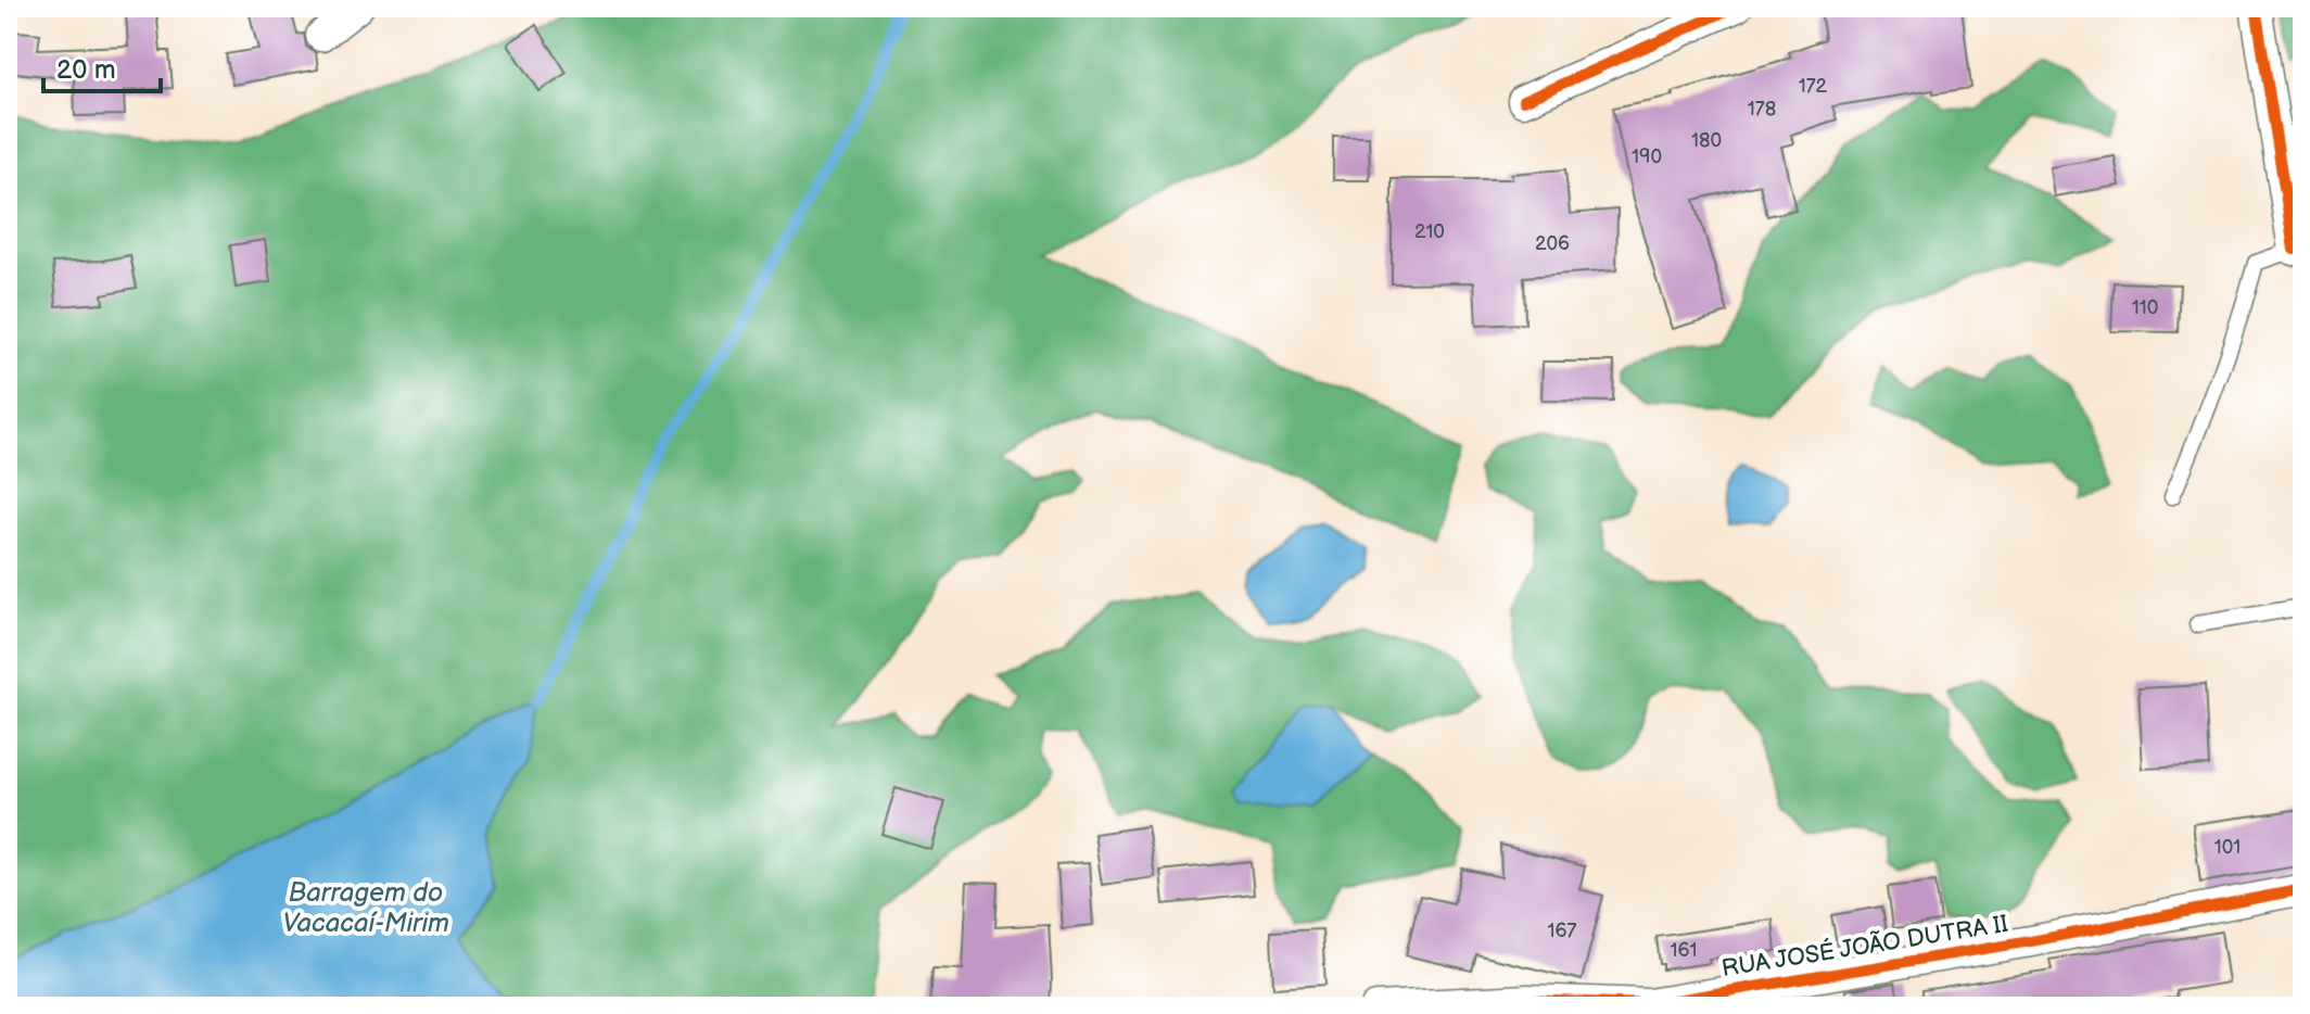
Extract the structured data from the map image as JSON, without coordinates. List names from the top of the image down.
{
  "streets": {
    "street": ["RUA JOSÉ JOÃO DUTRA II"]
  },
  "water": ["Barragem do Vacacaí-Mirim"],
  "house_numbers": [
    "172",
    "178",
    "180",
    "190",
    "210",
    "206",
    "110",
    "101",
    "167",
    "161"
  ],
  "scale_bar": "20 m"
}
